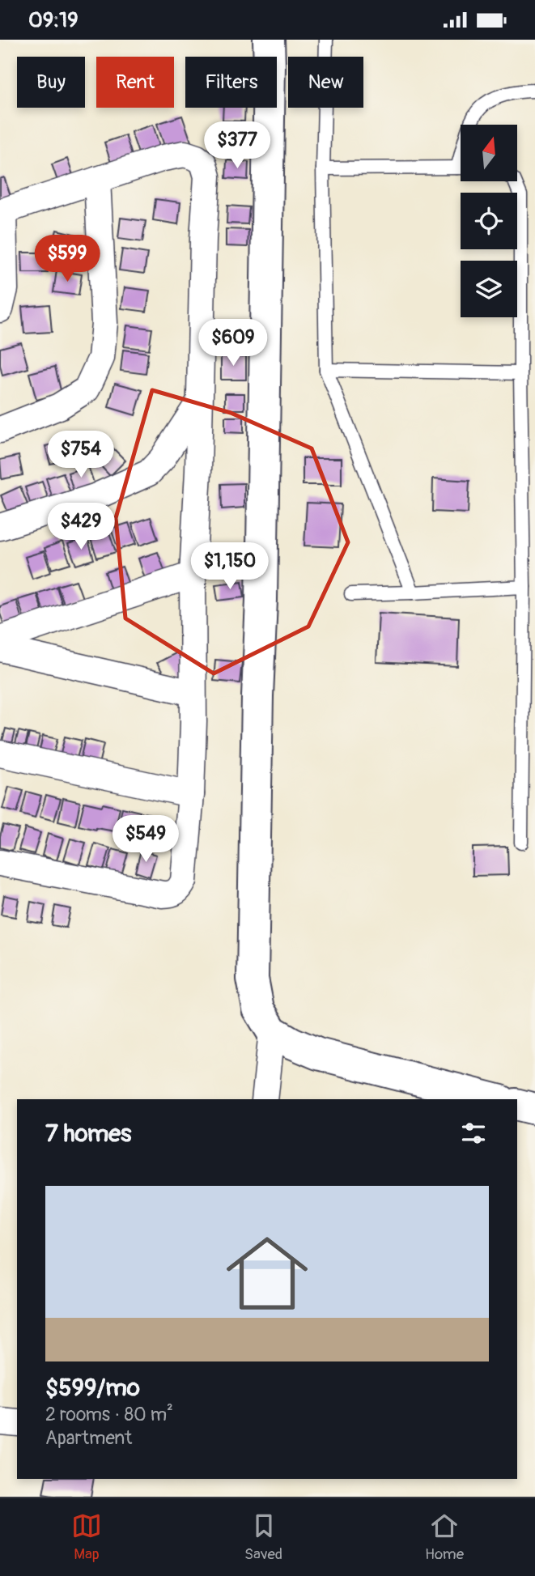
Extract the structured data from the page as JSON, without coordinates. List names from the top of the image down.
{
  "north": "top",
  "page": {
    "status": "09:19",
    "chip": [
      "Buy",
      "Rent",
      "Filters",
      "New"
    ],
    "price": [
      "$377",
      "$599",
      "$609",
      "$754",
      "$429",
      "$1,150",
      "$549"
    ],
    "heading": "7 homes",
    "list": [
      {
        "name": "$599/mo",
        "note": "2 rooms · 80 m² · Apartment"
      }
    ],
    "tabs": ["Map", "Saved", "Home"]
  }
}
